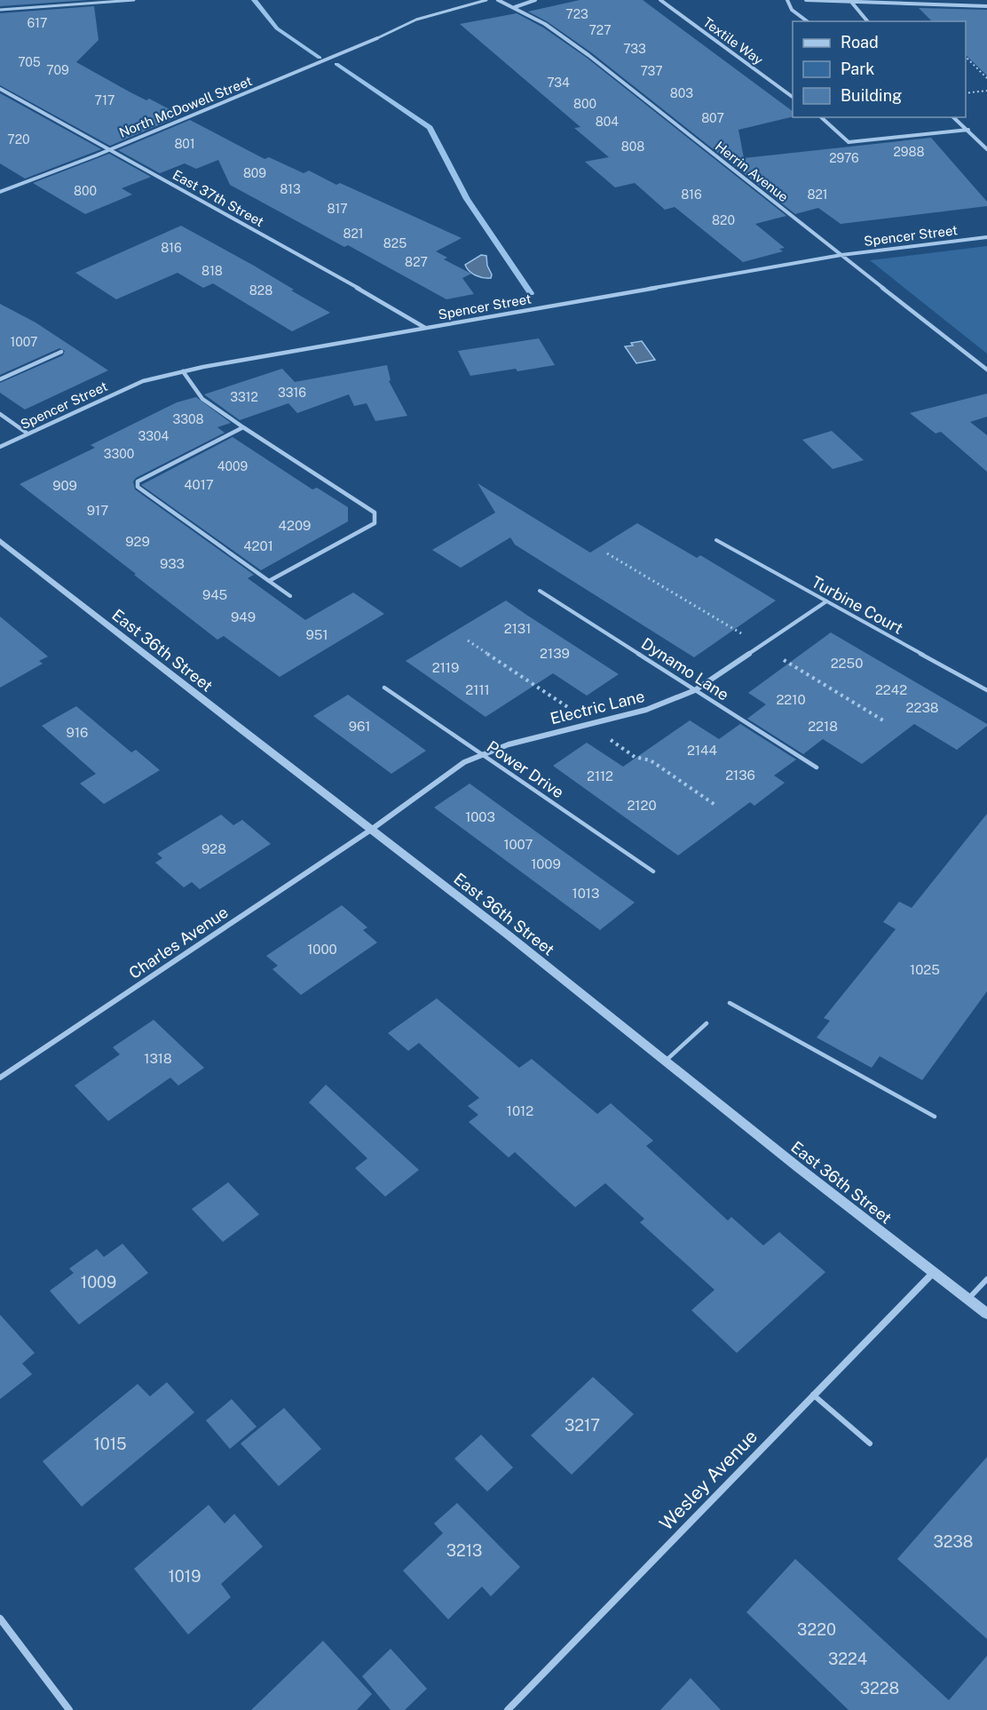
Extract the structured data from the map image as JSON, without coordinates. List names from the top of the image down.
{
  "streets": {
    "street": [
      "Textile Way",
      "North McDowell Street",
      "Herrin Avenue",
      "East 37th Street",
      "Spencer Street",
      "East 36th Street",
      "Electric Lane",
      "Charles Avenue",
      "Wesley Avenue"
    ],
    "lane": ["Turbine Court", "Dynamo Lane", "Power Drive"]
  },
  "crossings": [
    ["North McDowell Street", "East 37th Street"],
    ["Herrin Avenue", "Spencer Street"],
    ["East 37th Street", "Spencer Street"],
    ["Turbine Court", "Electric Lane"],
    ["East 36th Street", "Electric Lane"],
    ["East 36th Street", "Charles Avenue"],
    ["East 36th Street", "Wesley Avenue"],
    ["Dynamo Lane", "Electric Lane"],
    ["Electric Lane", "Power Drive"],
    ["Electric Lane", "Charles Avenue"]
  ],
  "house_numbers": [
    "723",
    "617",
    "727",
    "733",
    "705",
    "709",
    "737",
    "734",
    "803",
    "717",
    "800",
    "807",
    "804",
    "720",
    "801",
    "808",
    "2988",
    "2976",
    "809",
    "813",
    "800",
    "816",
    "821",
    "817",
    "820",
    "821",
    "825",
    "816",
    "827",
    "818",
    "828",
    "1007",
    "3316",
    "3312",
    "3308",
    "3304",
    "3300",
    "4009",
    "4017",
    "909",
    "917",
    "4209",
    "929",
    "4201",
    "933",
    "945",
    "949",
    "2131",
    "951",
    "2139",
    "2250",
    "2119",
    "2111",
    "2242",
    "2210",
    "2238",
    "961",
    "2218",
    "916",
    "2144",
    "2136",
    "2112",
    "2120",
    "1003",
    "1007",
    "928",
    "1009",
    "1013",
    "1000",
    "1025",
    "1318",
    "1012",
    "1009",
    "3217",
    "1015",
    "3238",
    "3213",
    "1019",
    "3220",
    "3224",
    "3228"
  ],
  "legend": ["Road", "Park", "Building"]
}
